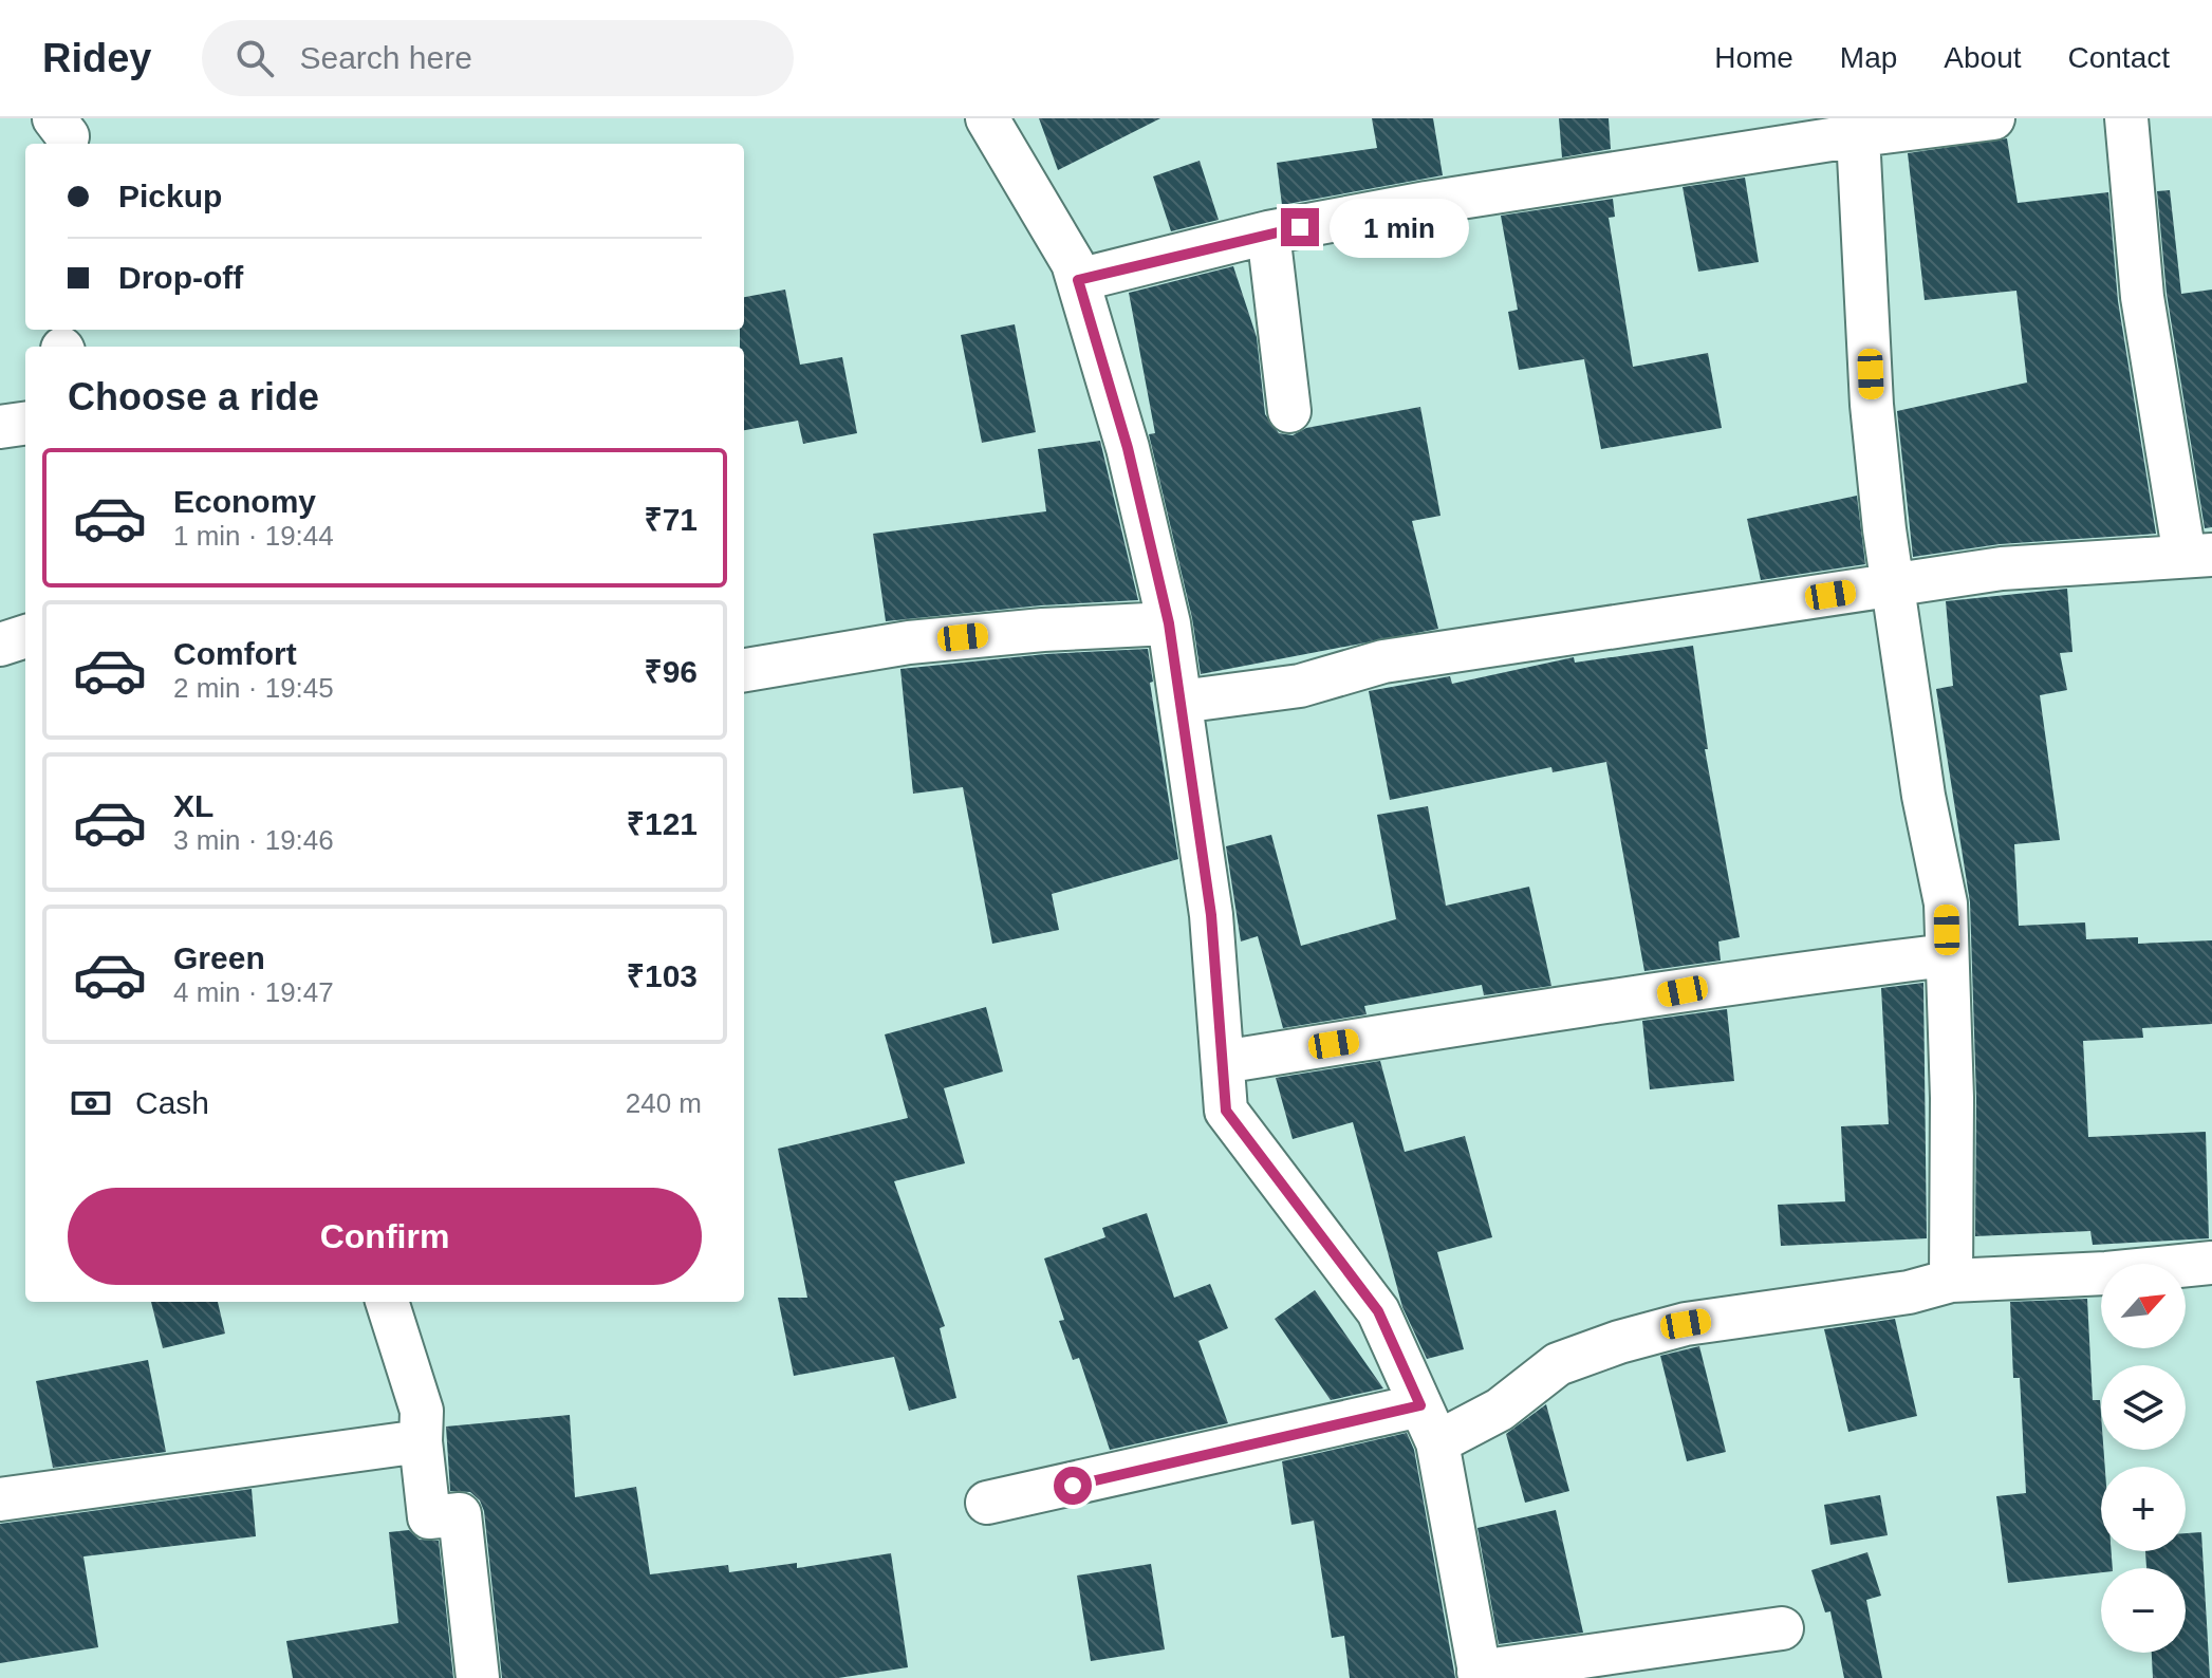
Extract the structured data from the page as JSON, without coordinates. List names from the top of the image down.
{
  "north": "top right",
  "page": {
    "header": "Ridey",
    "search": "Search here",
    "nav": [
      "Home",
      "Map",
      "About",
      "Contact"
    ],
    "banner": ["Pickup", "Drop-off"],
    "bubble": "1 min",
    "heading": "Choose a ride",
    "list": [
      {
        "name": "Economy",
        "note": "1 min · 19:44",
        "value": "₹71"
      },
      {
        "name": "Comfort",
        "note": "2 min · 19:45",
        "value": "₹96"
      },
      {
        "name": "XL",
        "note": "3 min · 19:46",
        "value": "₹121"
      },
      {
        "name": "Green",
        "note": "4 min · 19:47",
        "value": "₹103"
      }
    ],
    "pay": ["Cash", "240 m"],
    "buttons": "Confirm",
    "map_buttons": ["+", "−"]
  }
}
